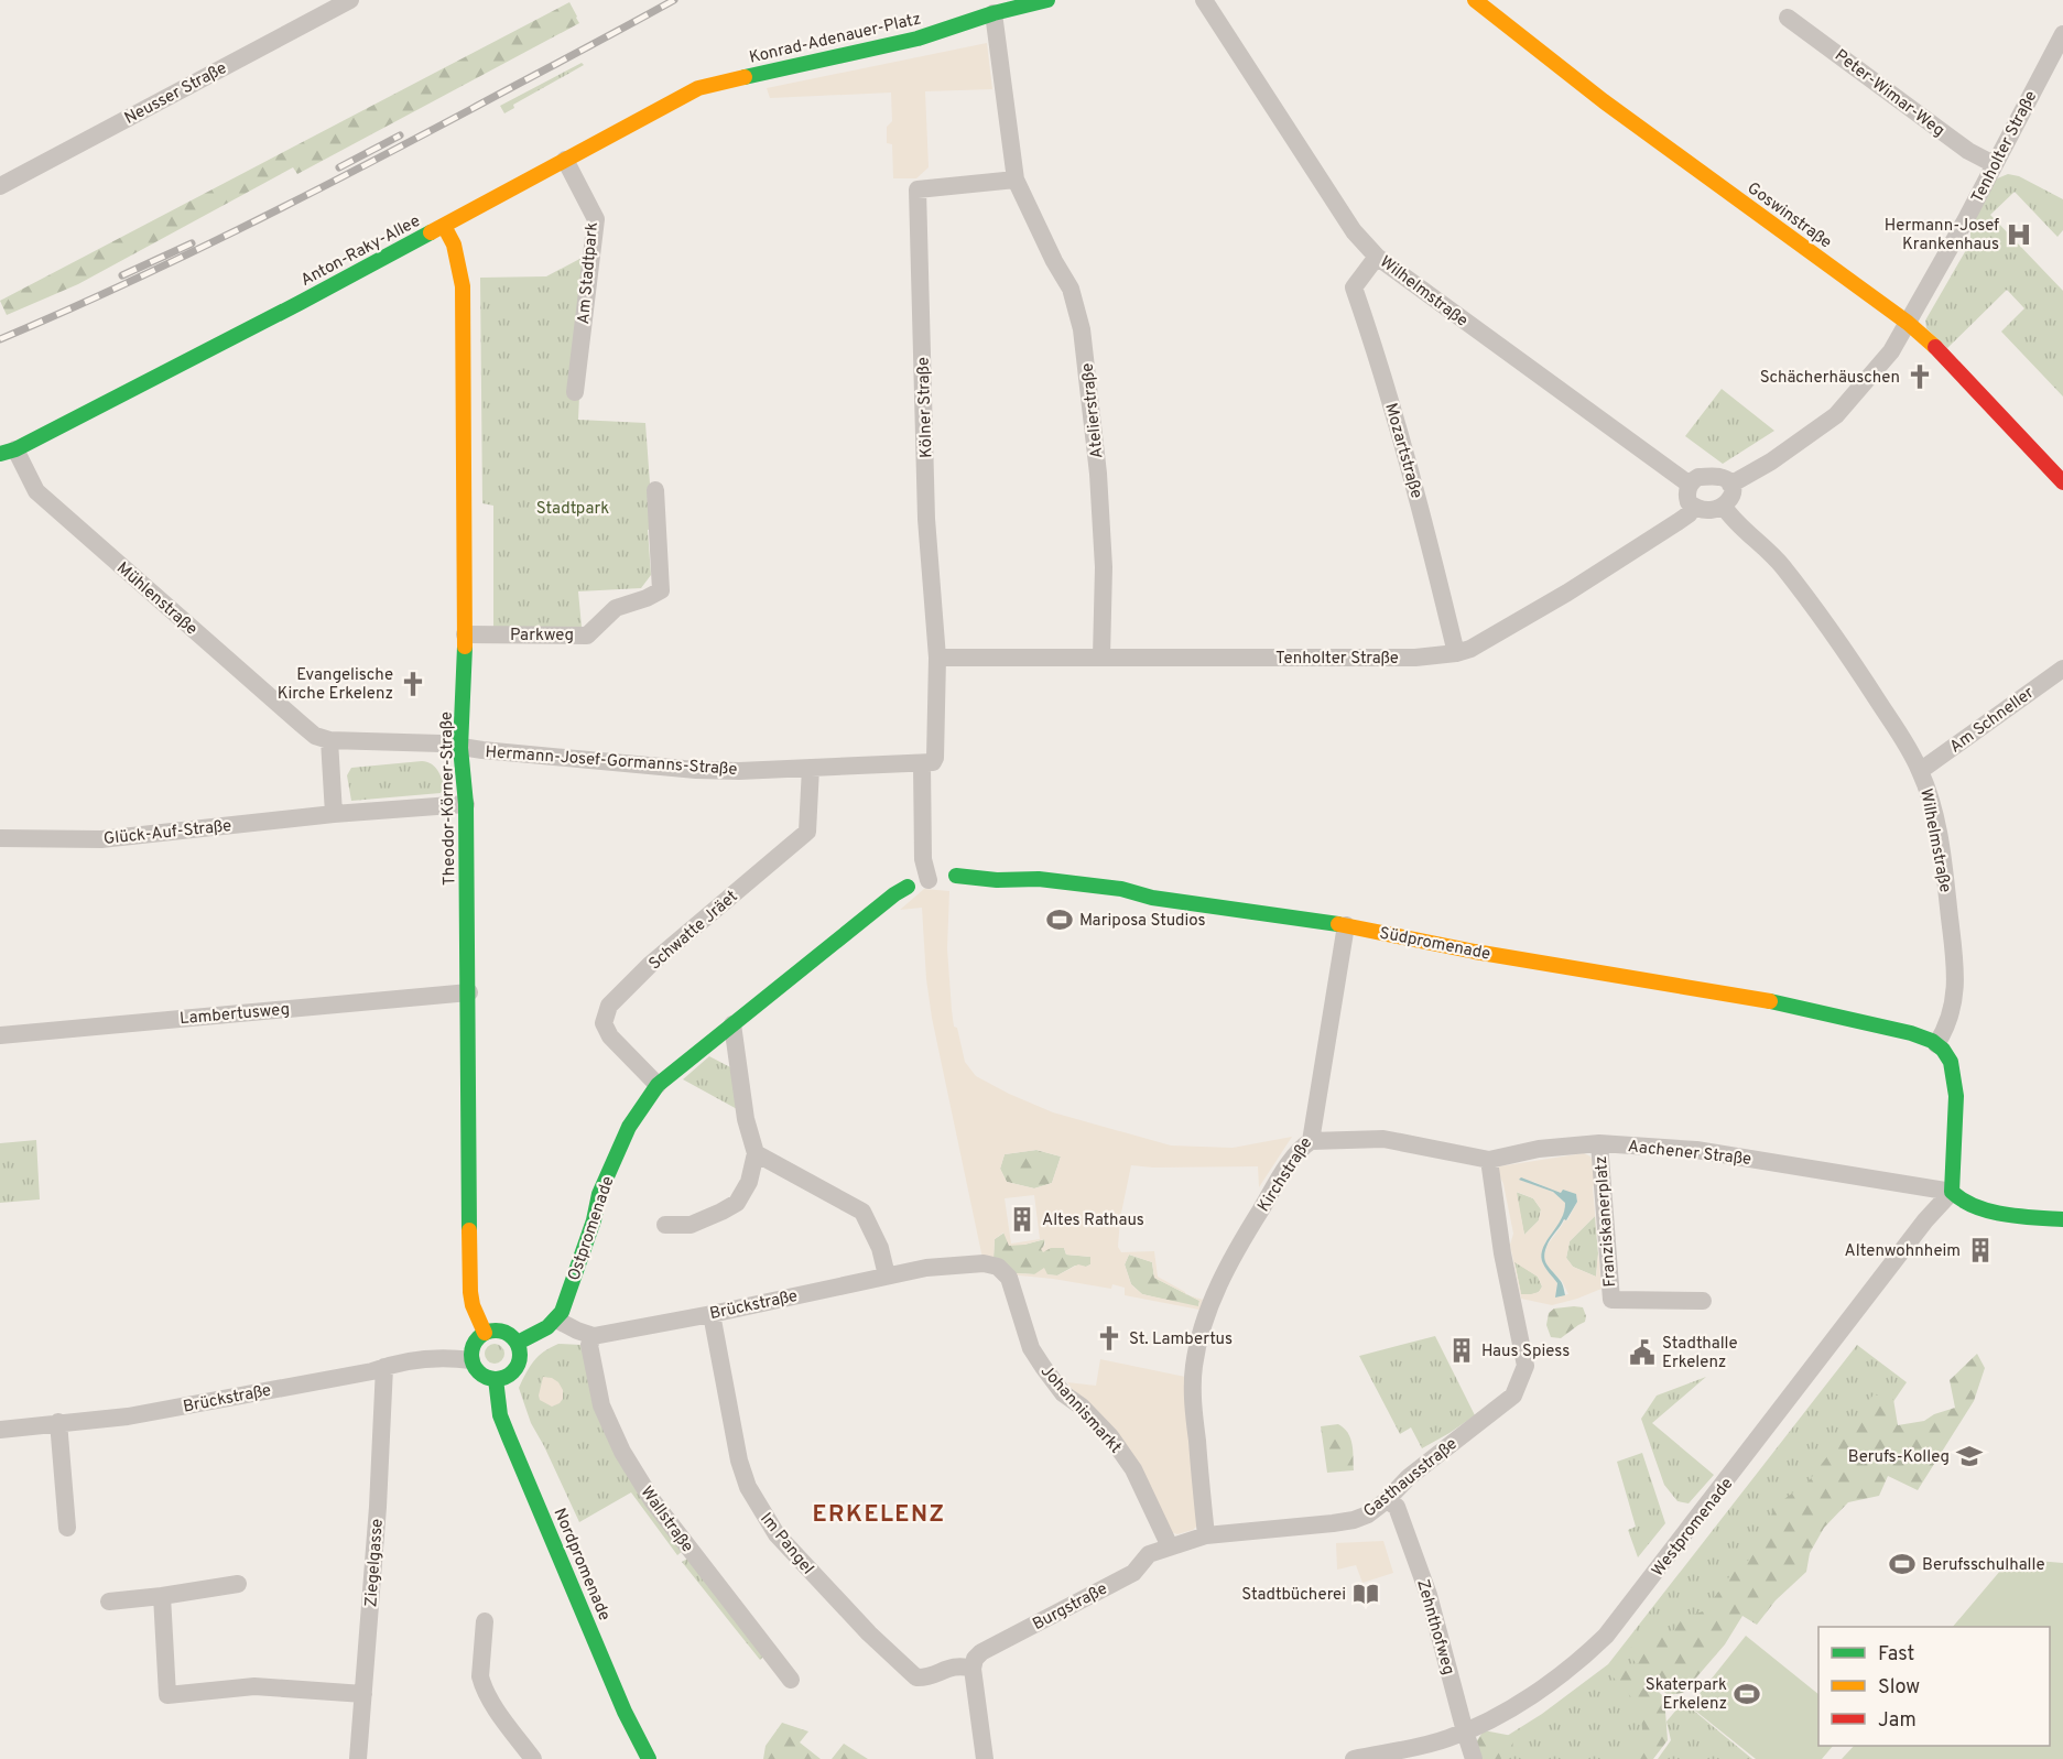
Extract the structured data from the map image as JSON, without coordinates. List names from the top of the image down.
{
  "streets": {
    "street": [
      "Konrad-Adenauer-Platz",
      "Neusser Straße",
      "Peter-Wimar-Weg",
      "Tenholter Straße",
      "Goswinstraße",
      "Anton-Raky-Allee",
      "Am Stadtpark",
      "Wilhelmstraße",
      "Kölner Straße",
      "Atelierstraße",
      "Mozartstraße",
      "Mühlenstraße",
      "Parkweg",
      "Am Schneller",
      "Hermann-Josef-Gormanns-Straße",
      "Theodor-Körner-Straße",
      "Glück-Auf-Straße",
      "Schwatte Jräet",
      "Südpromenade",
      "Lambertusweg",
      "Aachener Straße",
      "Kirchstraße",
      "Franziskanerplatz",
      "Ostpromenade",
      "Brückstraße",
      "Johannismarkt",
      "Gasthausstraße",
      "Wallstraße",
      "Westpromenade",
      "Im Pangel",
      "Ziegelgasse",
      "Nordpromenade",
      "Burgstraße",
      "Zehnthofweg"
    ]
  },
  "crossings": [
    ["Konrad-Adenauer-Platz", "Anton-Raky-Allee"],
    ["Peter-Wimar-Weg", "Tenholter Straße"],
    ["Tenholter Straße", "Goswinstraße"],
    ["Tenholter Straße", "Wilhelmstraße"],
    ["Tenholter Straße", "Kölner Straße"],
    ["Tenholter Straße", "Atelierstraße"],
    ["Tenholter Straße", "Mozartstraße"],
    ["Anton-Raky-Allee", "Am Stadtpark"],
    ["Anton-Raky-Allee", "Mühlenstraße"],
    ["Anton-Raky-Allee", "Theodor-Körner-Straße"],
    ["Wilhelmstraße", "Mozartstraße"],
    ["Wilhelmstraße", "Am Schneller"],
    ["Wilhelmstraße", "Südpromenade"],
    ["Kölner Straße", "Atelierstraße"],
    ["Kölner Straße", "Hermann-Josef-Gormanns-Straße"],
    ["Mühlenstraße", "Hermann-Josef-Gormanns-Straße"],
    ["Parkweg", "Theodor-Körner-Straße"],
    ["Hermann-Josef-Gormanns-Straße", "Theodor-Körner-Straße"],
    ["Hermann-Josef-Gormanns-Straße", "Schwatte Jräet"],
    ["Theodor-Körner-Straße", "Glück-Auf-Straße"],
    ["Theodor-Körner-Straße", "Lambertusweg"],
    ["Theodor-Körner-Straße", "Brückstraße"],
    ["Theodor-Körner-Straße", "Nordpromenade"],
    ["Schwatte Jräet", "Ostpromenade"],
    ["Südpromenade", "Kirchstraße"],
    ["Südpromenade", "Ostpromenade"],
    ["Aachener Straße", "Kirchstraße"],
    ["Aachener Straße", "Franziskanerplatz"],
    ["Aachener Straße", "Gasthausstraße"],
    ["Aachener Straße", "Westpromenade"],
    ["Kirchstraße", "Gasthausstraße"],
    ["Brückstraße", "Johannismarkt"],
    ["Brückstraße", "Wallstraße"],
    ["Brückstraße", "Im Pangel"],
    ["Brückstraße", "Ziegelgasse"],
    ["Brückstraße", "Nordpromenade"],
    ["Johannismarkt", "Burgstraße"],
    ["Gasthausstraße", "Zehnthofweg"],
    ["Westpromenade", "Zehnthofweg"],
    ["Im Pangel", "Burgstraße"]
  ],
  "districts": ["ERKELENZ"],
  "parks": ["Stadtpark"],
  "places": {
    "hospital": ["Hermann-Josef Krankenhaus"],
    "church": ["Schächerhäuschen", "Evangelische Kirche Erkelenz", "St. Lambertus"],
    "sports": ["Mariposa Studios", "Berufsschulhalle", "Skaterpark Erkelenz"],
    "building": ["Altes Rathaus", "Altenwohnheim", "Haus Spiess"],
    "public building": ["Stadthalle Erkelenz"],
    "school or university": ["Berufs-Kolleg"],
    "library": ["Stadtbücherei"]
  },
  "legend": ["Fast", "Slow", "Jam"]
}
